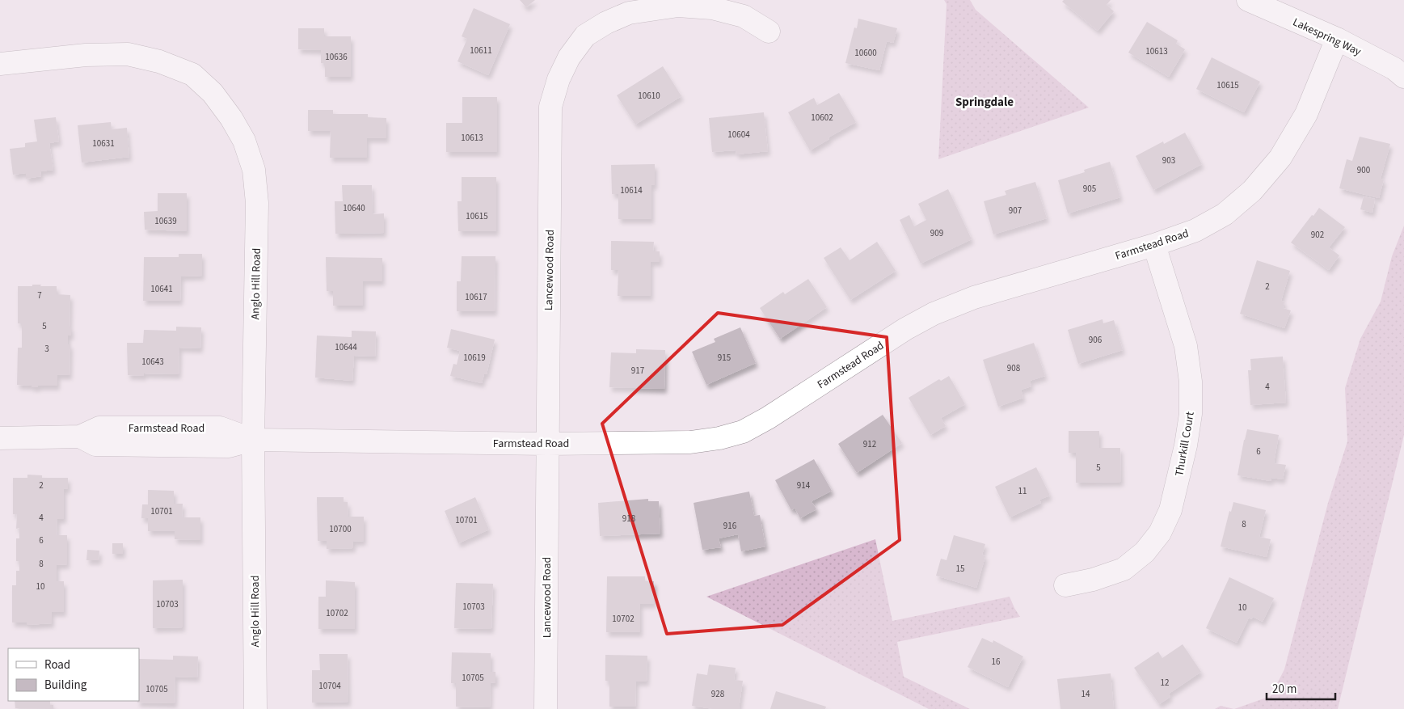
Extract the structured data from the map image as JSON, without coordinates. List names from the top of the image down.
{
  "streets": {
    "street": [
      "Lakespring Way",
      "Farmstead Road",
      "Lancewood Road",
      "Anglo Hill Road",
      "Thurkill Court"
    ]
  },
  "crossings": [
    ["Lakespring Way", "Farmstead Road"],
    ["Farmstead Road", "Lancewood Road"],
    ["Farmstead Road", "Anglo Hill Road"],
    ["Farmstead Road", "Thurkill Court"]
  ],
  "districts": ["Springdale"],
  "house_numbers": [
    "10611",
    "10613",
    "10600",
    "10636",
    "10615",
    "10610",
    "10602",
    "10604",
    "10613",
    "10631",
    "903",
    "900",
    "905",
    "10614",
    "10640",
    "907",
    "10615",
    "10639",
    "909",
    "902",
    "2",
    "10641",
    "7",
    "10617",
    "5",
    "906",
    "10644",
    "3",
    "10619",
    "915",
    "10643",
    "908",
    "917",
    "4",
    "912",
    "6",
    "5",
    "2",
    "914",
    "11",
    "10701",
    "4",
    "918",
    "10701",
    "8",
    "916",
    "10700",
    "6",
    "8",
    "15",
    "10",
    "10703",
    "10703",
    "10",
    "10702",
    "10702",
    "16",
    "10705",
    "12",
    "10704",
    "10705",
    "928",
    "14"
  ],
  "legend": ["Road", "Building"],
  "scale_bar": "20 m"
}
